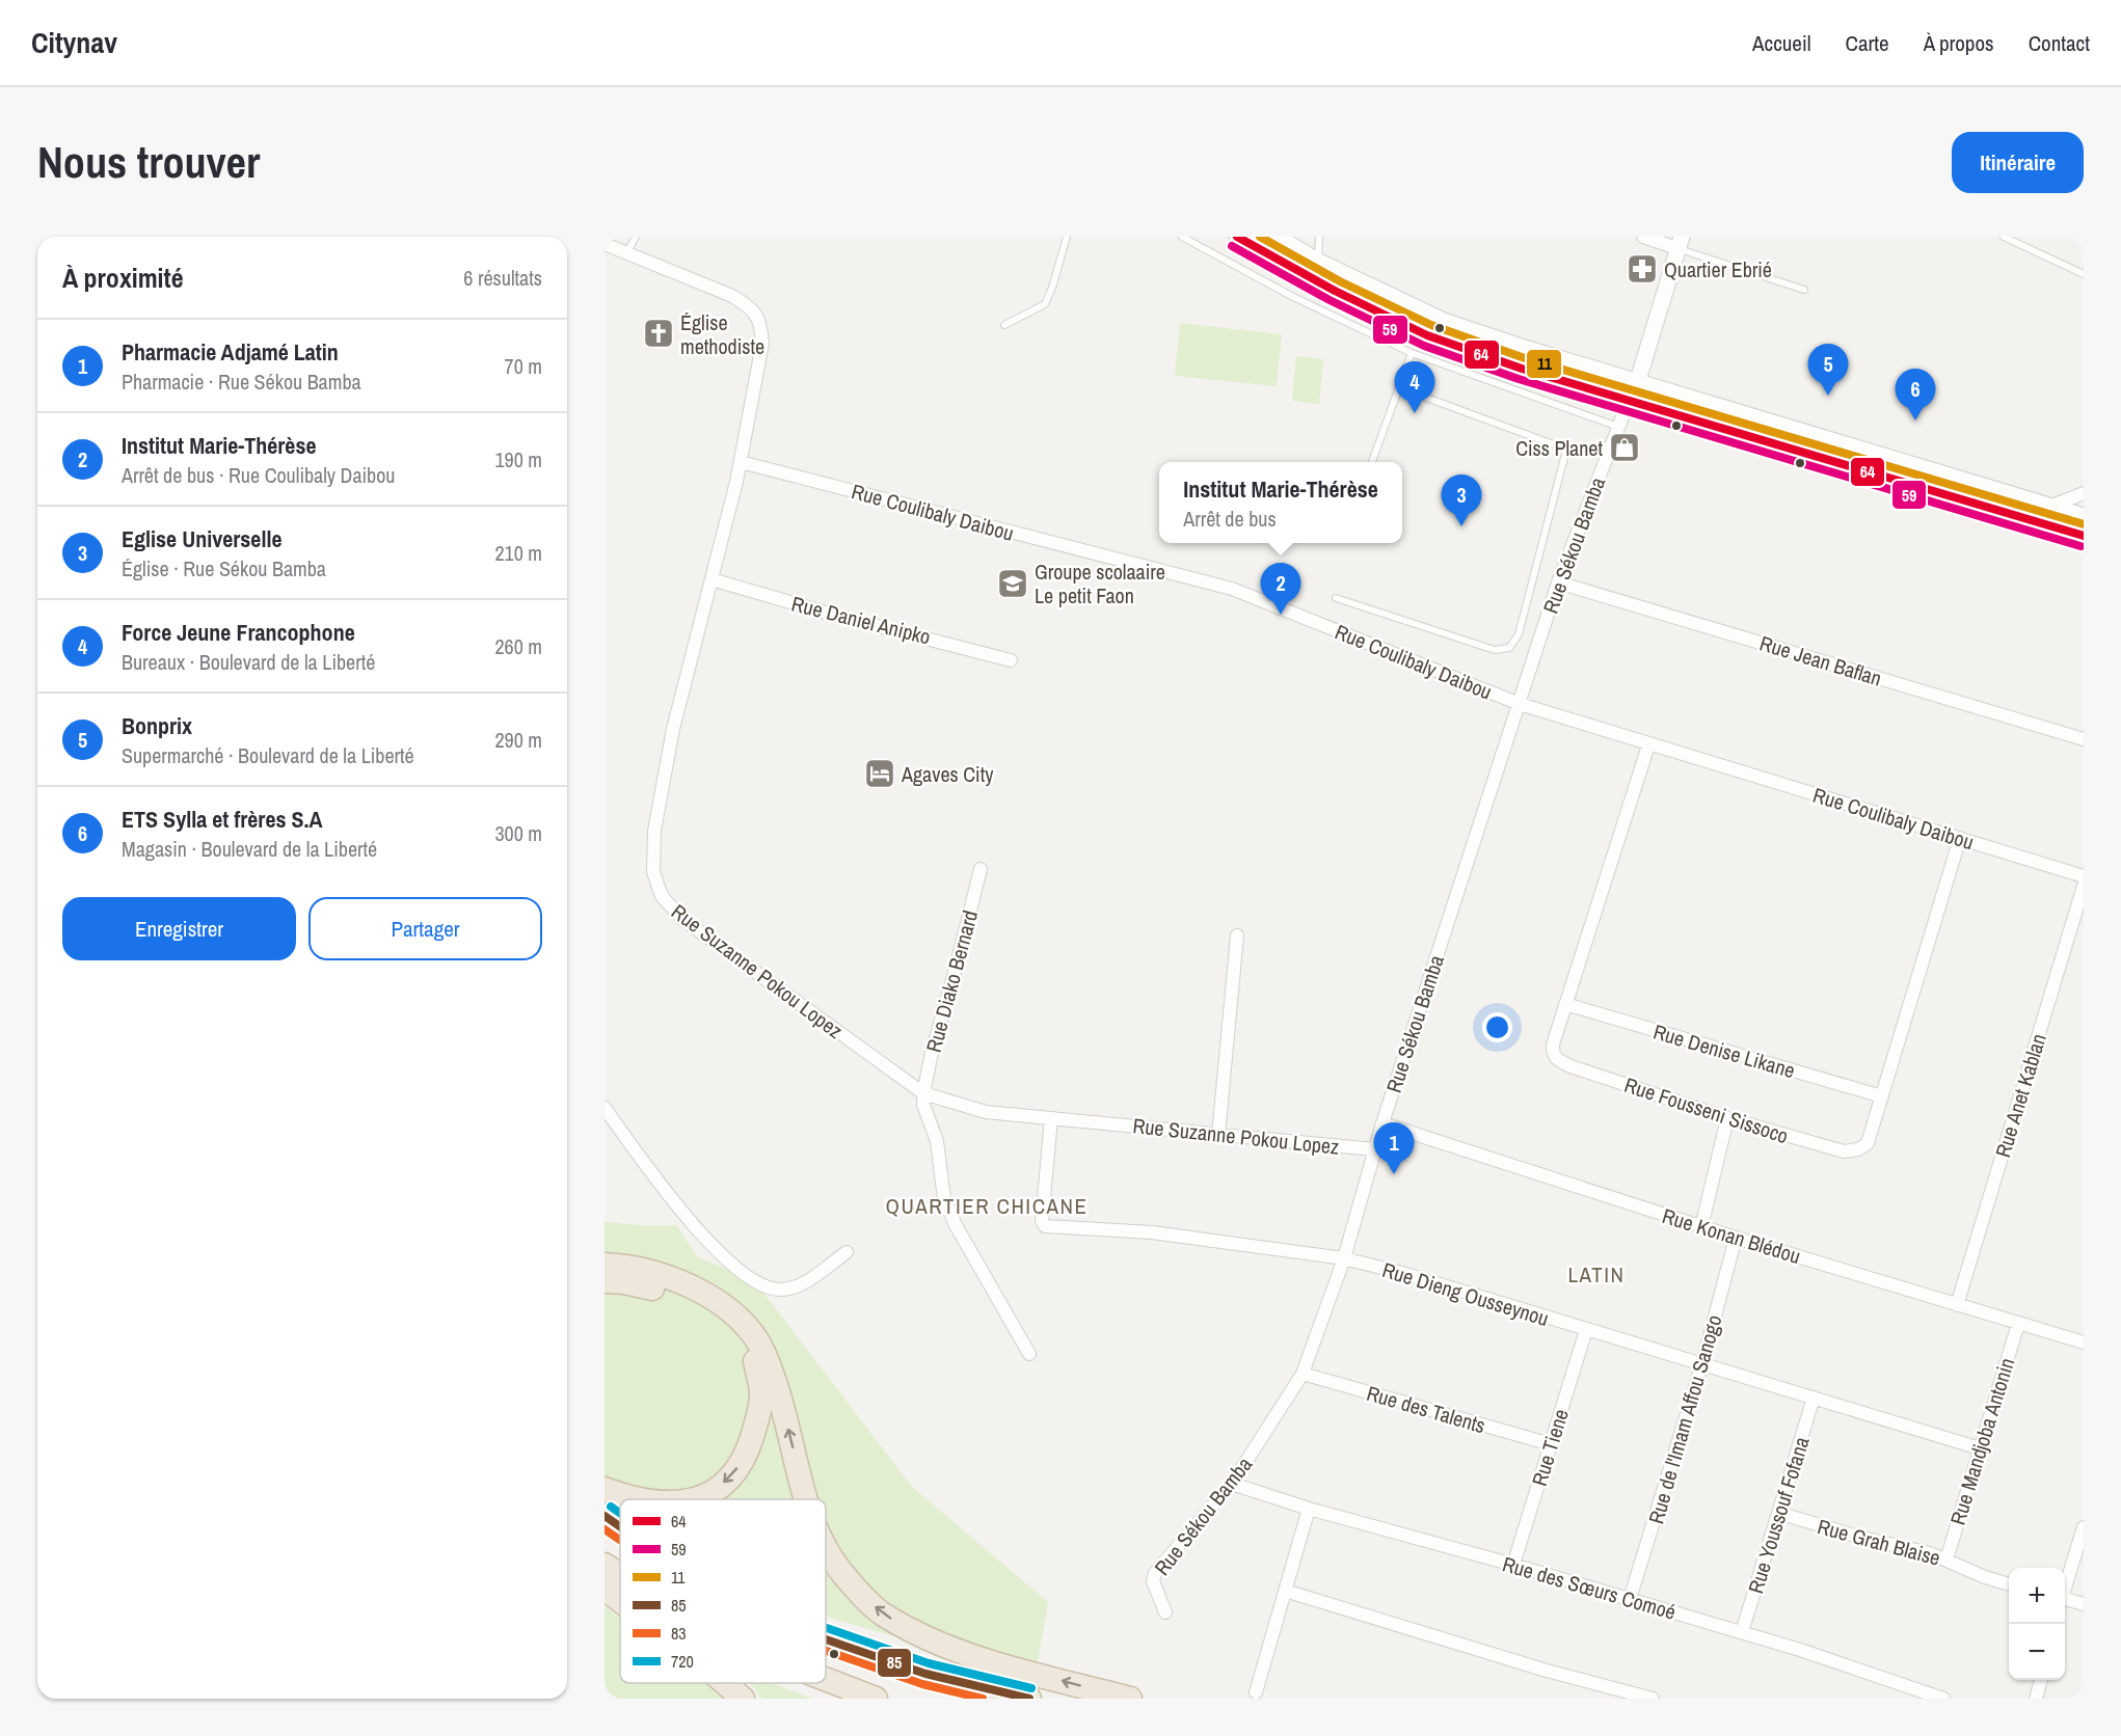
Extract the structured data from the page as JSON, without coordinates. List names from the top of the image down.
{
  "streets": {
    "street": [
      "Rue Coulibaly Daibou",
      "Rue Sékou Bamba",
      "Rue Daniel Anipko",
      "Rue Jean Baflan",
      "Rue Suzanne Pokou Lopez",
      "Rue Diako Bernard",
      "Rue Denise Likane",
      "Rue Anet Kablan",
      "Rue Fousseni Sissoco",
      "Rue Konan Blédou",
      "Rue Dieng Ousseynou",
      "Rue des Talents",
      "Rue de l'Imam Affou Sanogo",
      "Rue Mandjoba Antonin",
      "Rue Tiene",
      "Rue Youssouf Fofana",
      "Rue Grah Blaise",
      "Rue des Sœurs Comoé"
    ]
  },
  "crossings": [
    ["Rue Coulibaly Daibou", "Rue Sékou Bamba"],
    ["Rue Coulibaly Daibou", "Rue Suzanne Pokou Lopez"],
    ["Rue Coulibaly Daibou", "Rue Fousseni Sissoco"],
    ["Rue Sékou Bamba", "Rue Jean Baflan"],
    ["Rue Sékou Bamba", "Rue Suzanne Pokou Lopez"],
    ["Rue Sékou Bamba", "Rue Konan Blédou"],
    ["Rue Sékou Bamba", "Rue Dieng Ousseynou"],
    ["Rue Sékou Bamba", "Rue des Talents"],
    ["Rue Sékou Bamba", "Rue des Sœurs Comoé"],
    ["Rue Daniel Anipko", "Rue Suzanne Pokou Lopez"],
    ["Rue Suzanne Pokou Lopez", "Rue Diako Bernard"],
    ["Rue Suzanne Pokou Lopez", "Rue Dieng Ousseynou"],
    ["Rue Denise Likane", "Rue Fousseni Sissoco"],
    ["Rue Anet Kablan", "Rue Konan Blédou"],
    ["Rue Konan Blédou", "Rue de l'Imam Affou Sanogo"],
    ["Rue Konan Blédou", "Rue Mandjoba Antonin"],
    ["Rue Dieng Ousseynou", "Rue de l'Imam Affou Sanogo"],
    ["Rue Dieng Ousseynou", "Rue Mandjoba Antonin"],
    ["Rue Dieng Ousseynou", "Rue Tiene"],
    ["Rue Dieng Ousseynou", "Rue Youssouf Fofana"],
    ["Rue des Talents", "Rue Tiene"],
    ["Rue de l'Imam Affou Sanogo", "Rue des Sœurs Comoé"],
    ["Rue Mandjoba Antonin", "Rue Grah Blaise"],
    ["Rue Tiene", "Rue des Sœurs Comoé"],
    ["Rue Youssouf Fofana", "Rue Grah Blaise"],
    ["Rue Youssouf Fofana", "Rue des Sœurs Comoé"]
  ],
  "districts": ["QUARTIER CHICANE", "LATIN"],
  "places": {
    "pharmacy": ["Quartier Ebrié"],
    "church": ["Église methodiste"],
    "shop": ["Ciss Planet"],
    "school or university": ["Groupe scolaaire Le petit Faon"],
    "hotel": ["Agaves City"]
  },
  "lines": [
    "transit line 64",
    "transit line 11",
    "transit line 59",
    "transit line 720",
    "transit line 85",
    "transit line 83"
  ],
  "legend": [
    "64",
    "59",
    "11",
    "85",
    "83",
    "720"
  ],
  "page": {
    "header": "Citynav",
    "nav": [
      "Accueil",
      "Carte",
      "À propos",
      "Contact"
    ],
    "buttons": [
      "Itinéraire",
      ["Enregistrer", "Partager"]
    ],
    "title": "Nous trouver",
    "heading": ["À proximité", "6 résultats"],
    "list": [
      {
        "mark": "1",
        "name": "Pharmacie Adjamé Latin",
        "note": "Pharmacie · Rue Sékou Bamba",
        "value": "70 m"
      },
      {
        "mark": "2",
        "name": "Institut Marie-Thérèse",
        "note": "Arrêt de bus · Rue Coulibaly Daibou",
        "value": "190 m"
      },
      {
        "mark": "3",
        "name": "Eglise Universelle",
        "note": "Église · Rue Sékou Bamba",
        "value": "210 m"
      },
      {
        "mark": "4",
        "name": "Force Jeune Francophone",
        "note": "Bureaux · Boulevard de la Liberté",
        "value": "260 m"
      },
      {
        "mark": "5",
        "name": "Bonprix",
        "note": "Supermarché · Boulevard de la Liberté",
        "value": "290 m"
      },
      {
        "mark": "6",
        "name": "ETS Sylla et frères S.A",
        "note": "Magasin · Boulevard de la Liberté",
        "value": "300 m"
      }
    ],
    "pins": [
      "5",
      "4",
      "6",
      "3",
      "2",
      "1"
    ],
    "popup": ["Institut Marie-Thérèse", "Arrêt de bus"],
    "map_buttons": ["+", "−"]
  }
}
